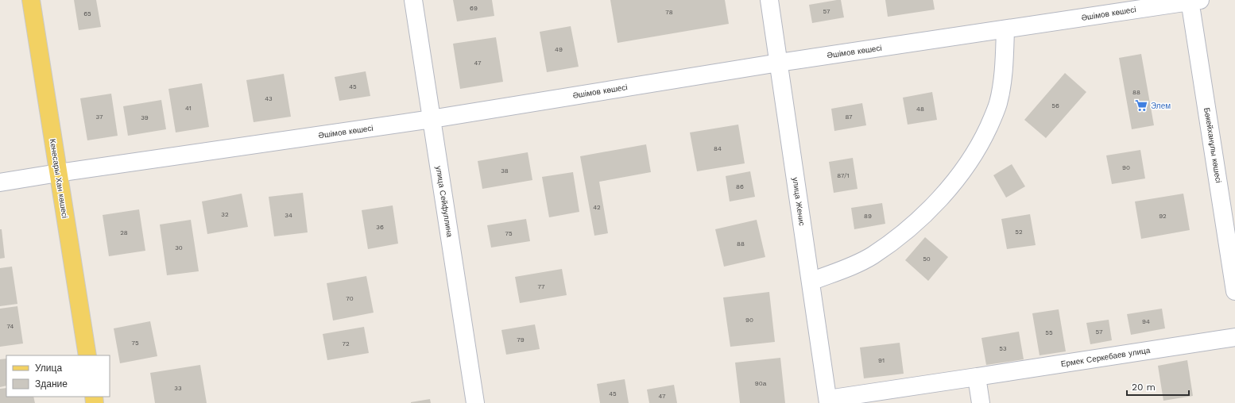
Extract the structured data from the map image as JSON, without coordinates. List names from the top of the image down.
{
  "streets": {
    "main road": ["Кенесары Хан көшесі"],
    "street": [
      "Әшімов көшесі",
      "Бөкейханұлы көшесі",
      "улица Сейфуллина",
      "улица Женис",
      "Ермек Серкебаев улица"
    ]
  },
  "crossings": [
    ["Әшімов көшесі", "Бөкейханұлы көшесі"],
    ["Әшімов көшесі", "Кенесары Хан көшесі"],
    ["Әшімов көшесі", "улица Сейфуллина"],
    ["Әшімов көшесі", "улица Женис"],
    ["улица Женис", "Ермек Серкебаев улица"]
  ],
  "places": {
    "supermarket": ["Элем"]
  },
  "house_numbers": [
    "69",
    "57",
    "78",
    "65",
    "49",
    "47",
    "45",
    "88",
    "43",
    "56",
    "41",
    "48",
    "37",
    "87",
    "39",
    "84",
    "90",
    "38",
    "87/1",
    "86",
    "42",
    "32",
    "34",
    "89",
    "92",
    "36",
    "52",
    "28",
    "75",
    "88",
    "30",
    "50",
    "77",
    "70",
    "90",
    "94",
    "74",
    "57",
    "55",
    "79",
    "75",
    "72",
    "53",
    "91",
    "90а",
    "33",
    "45",
    "47"
  ],
  "legend": ["Улица", "Здание"],
  "scale_bar": "20 m"
}
